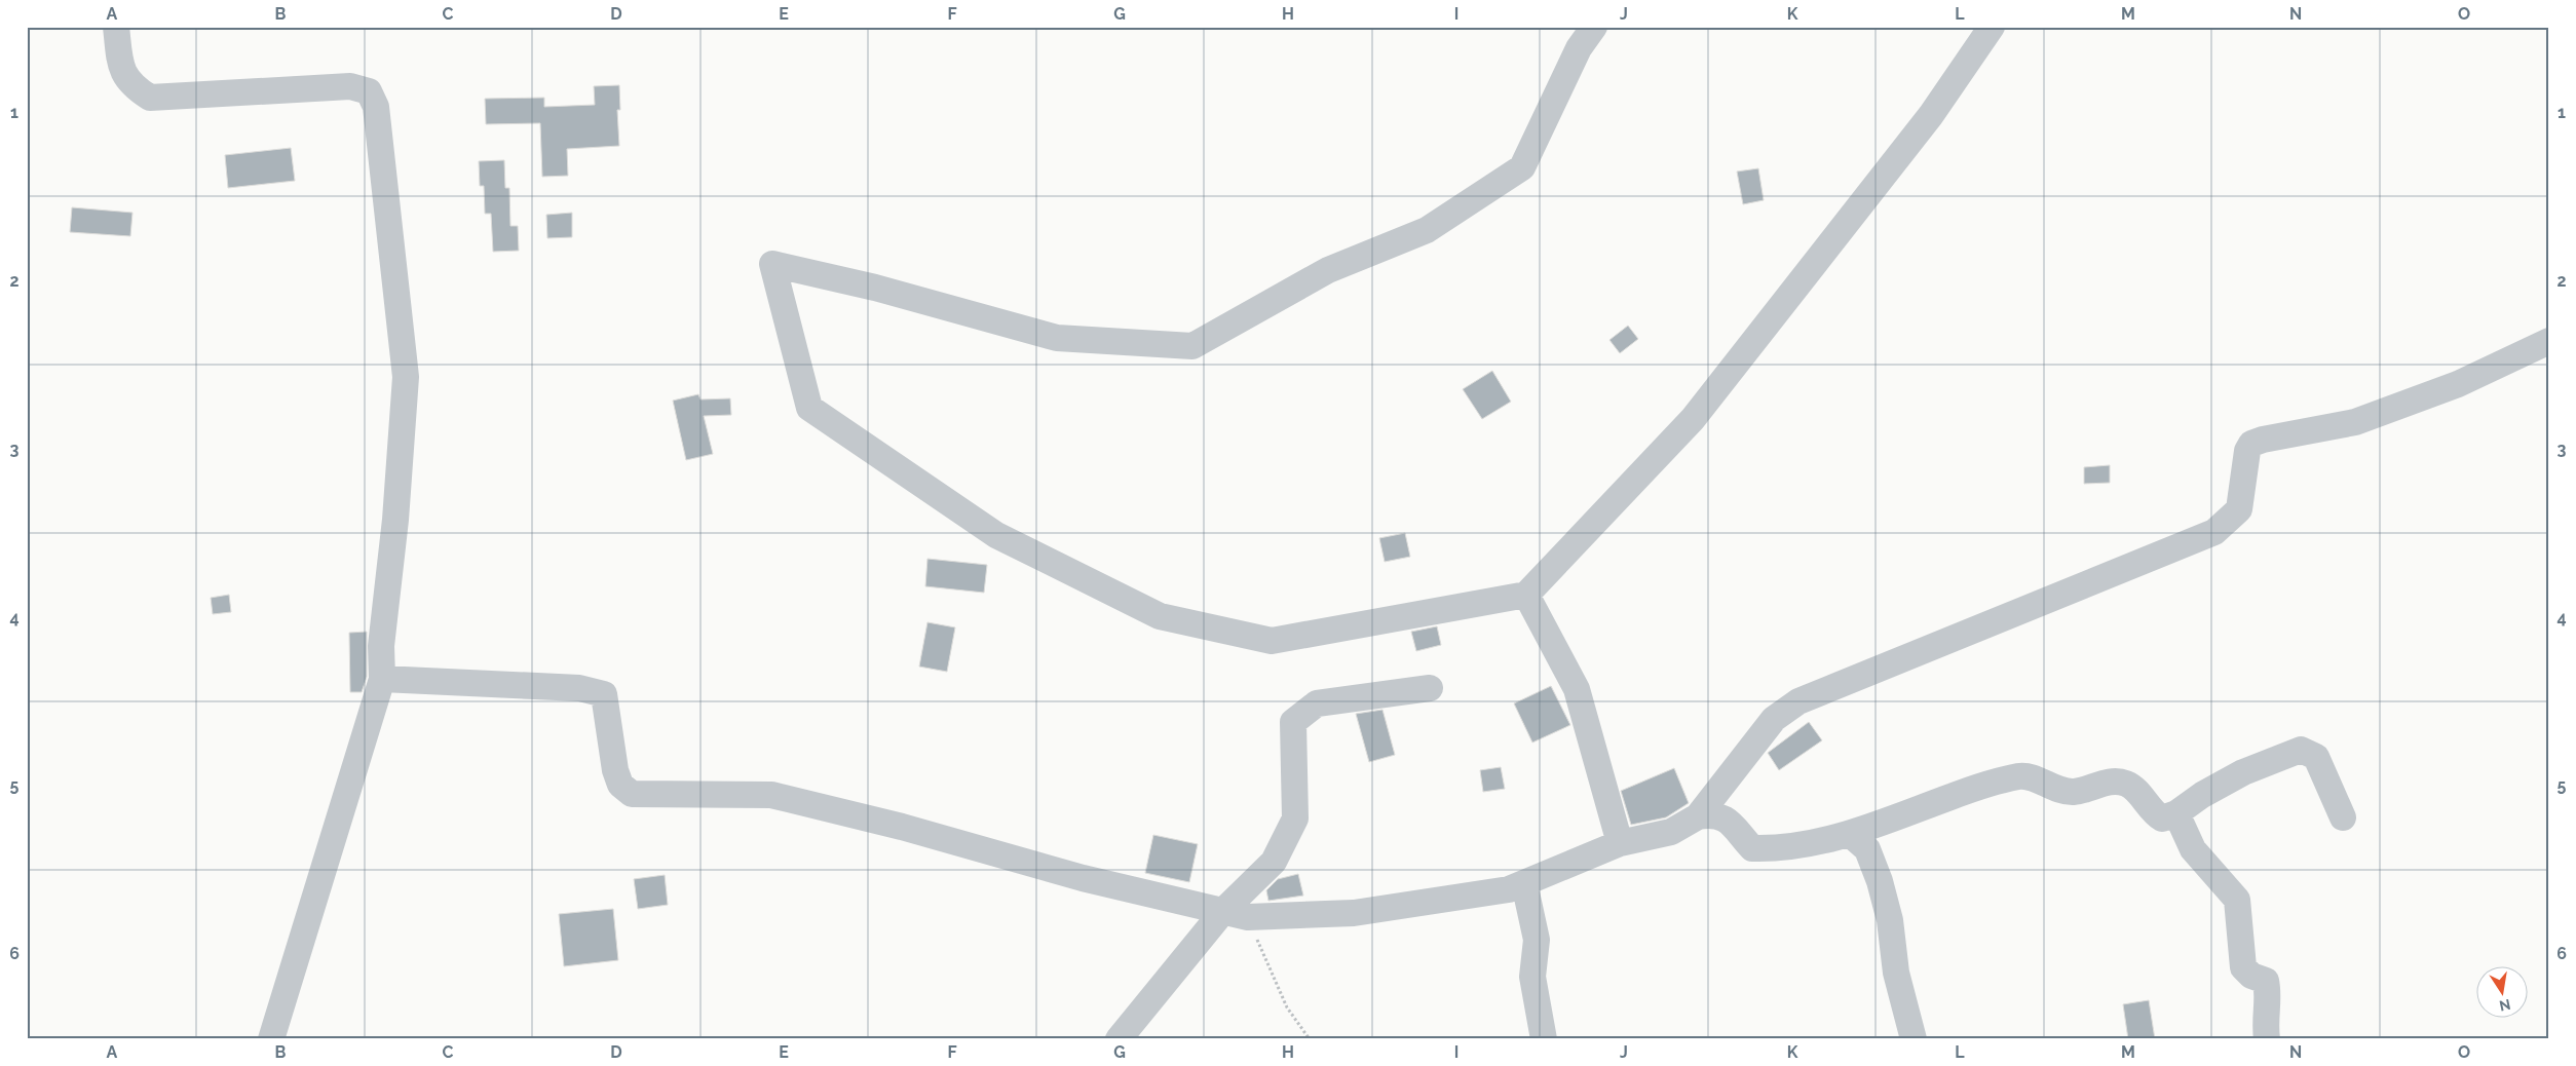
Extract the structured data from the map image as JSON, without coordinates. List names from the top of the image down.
{
  "north": "bottom",
  "grid": {
    "columns": [
      "A",
      "B",
      "C",
      "D",
      "E",
      "F",
      "G",
      "H",
      "I",
      "J",
      "K",
      "L",
      "M",
      "N",
      "O"
    ],
    "rows": [
      "1",
      "2",
      "3",
      "4",
      "5",
      "6"
    ]
  }
}
